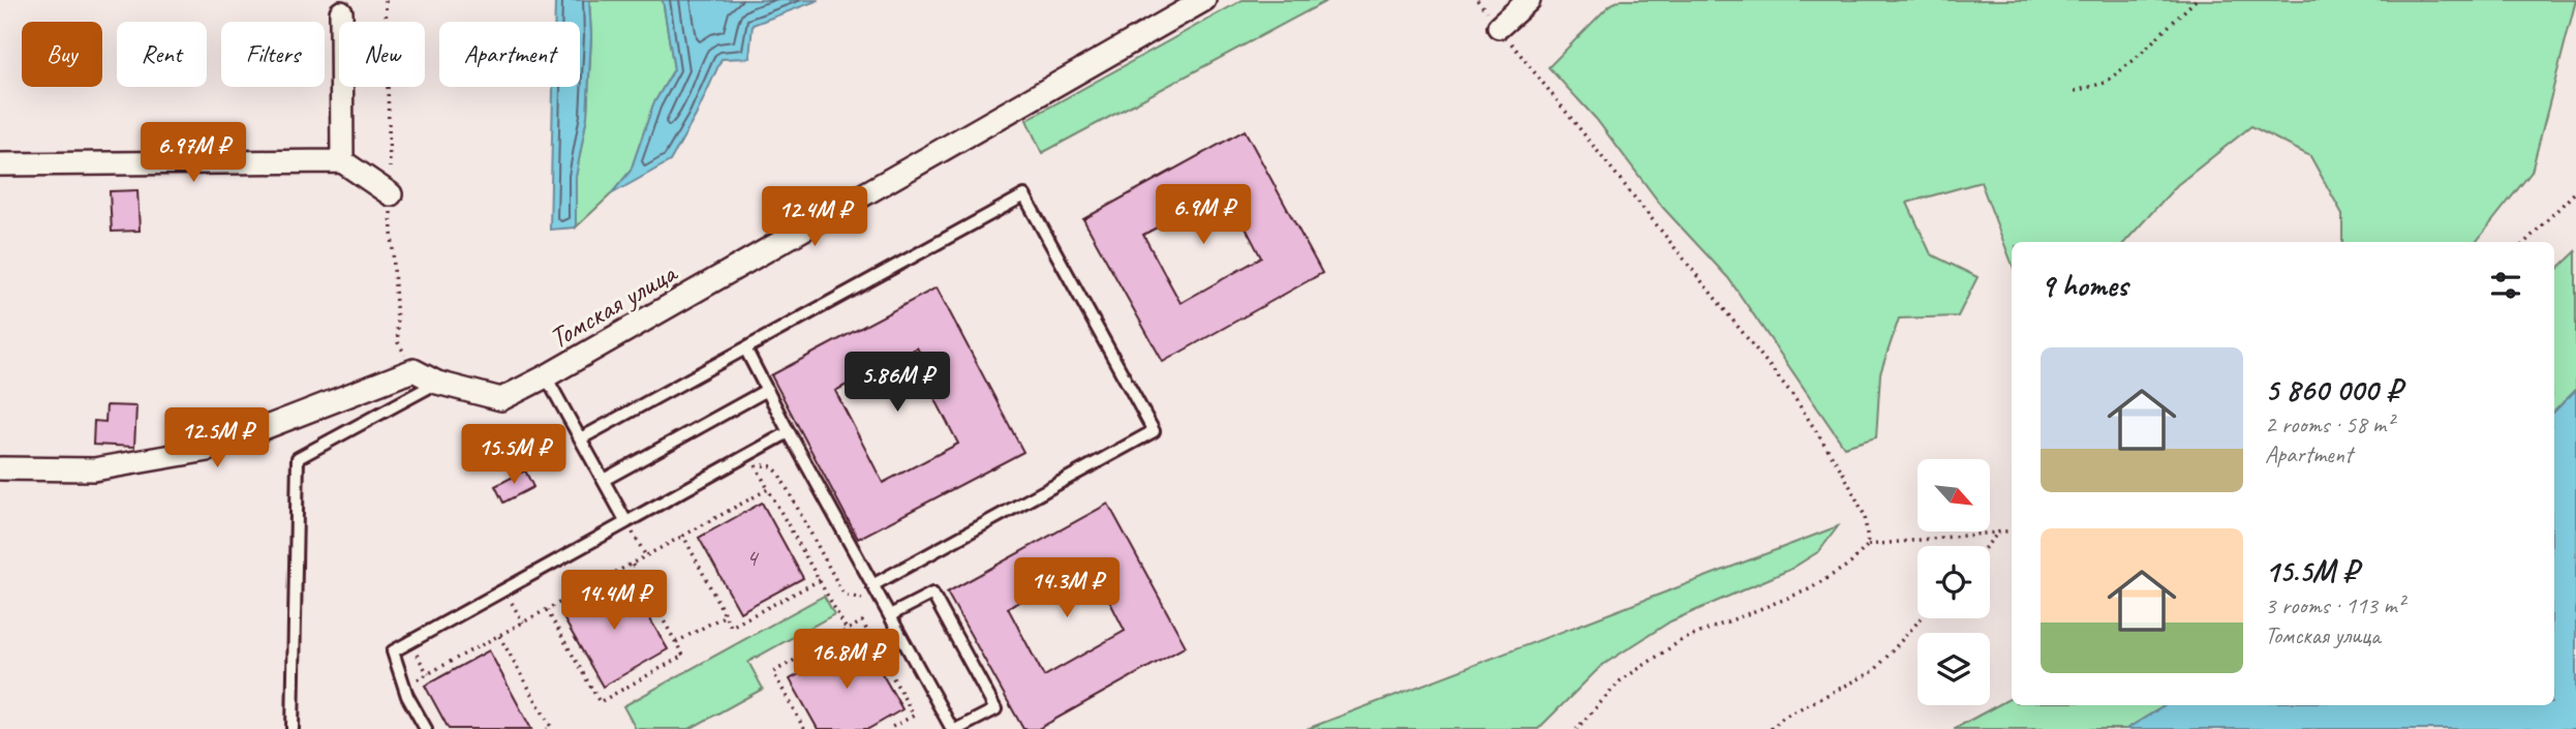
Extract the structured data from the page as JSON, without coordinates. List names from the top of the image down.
{
  "streets": {
    "street": ["Томская улица"]
  },
  "house_numbers": ["4"],
  "north": "bottom right",
  "page": {
    "chip": [
      "Buy",
      "Rent",
      "Filters",
      "New",
      "Apartment"
    ],
    "price": [
      "6.97M ₽",
      "6.9M ₽",
      "12.4M ₽",
      "5.86M ₽",
      "12.5M ₽",
      "15.5M ₽",
      "14.3M ₽",
      "14.4M ₽",
      "16.8M ₽"
    ],
    "heading": "9 homes",
    "list": [
      {
        "name": "5 860 000 ₽",
        "note": "2 rooms · 58 m² · Apartment"
      },
      {
        "name": "15.5M ₽",
        "note": "3 rooms · 113 m² · Томская улица"
      }
    ]
  }
}
